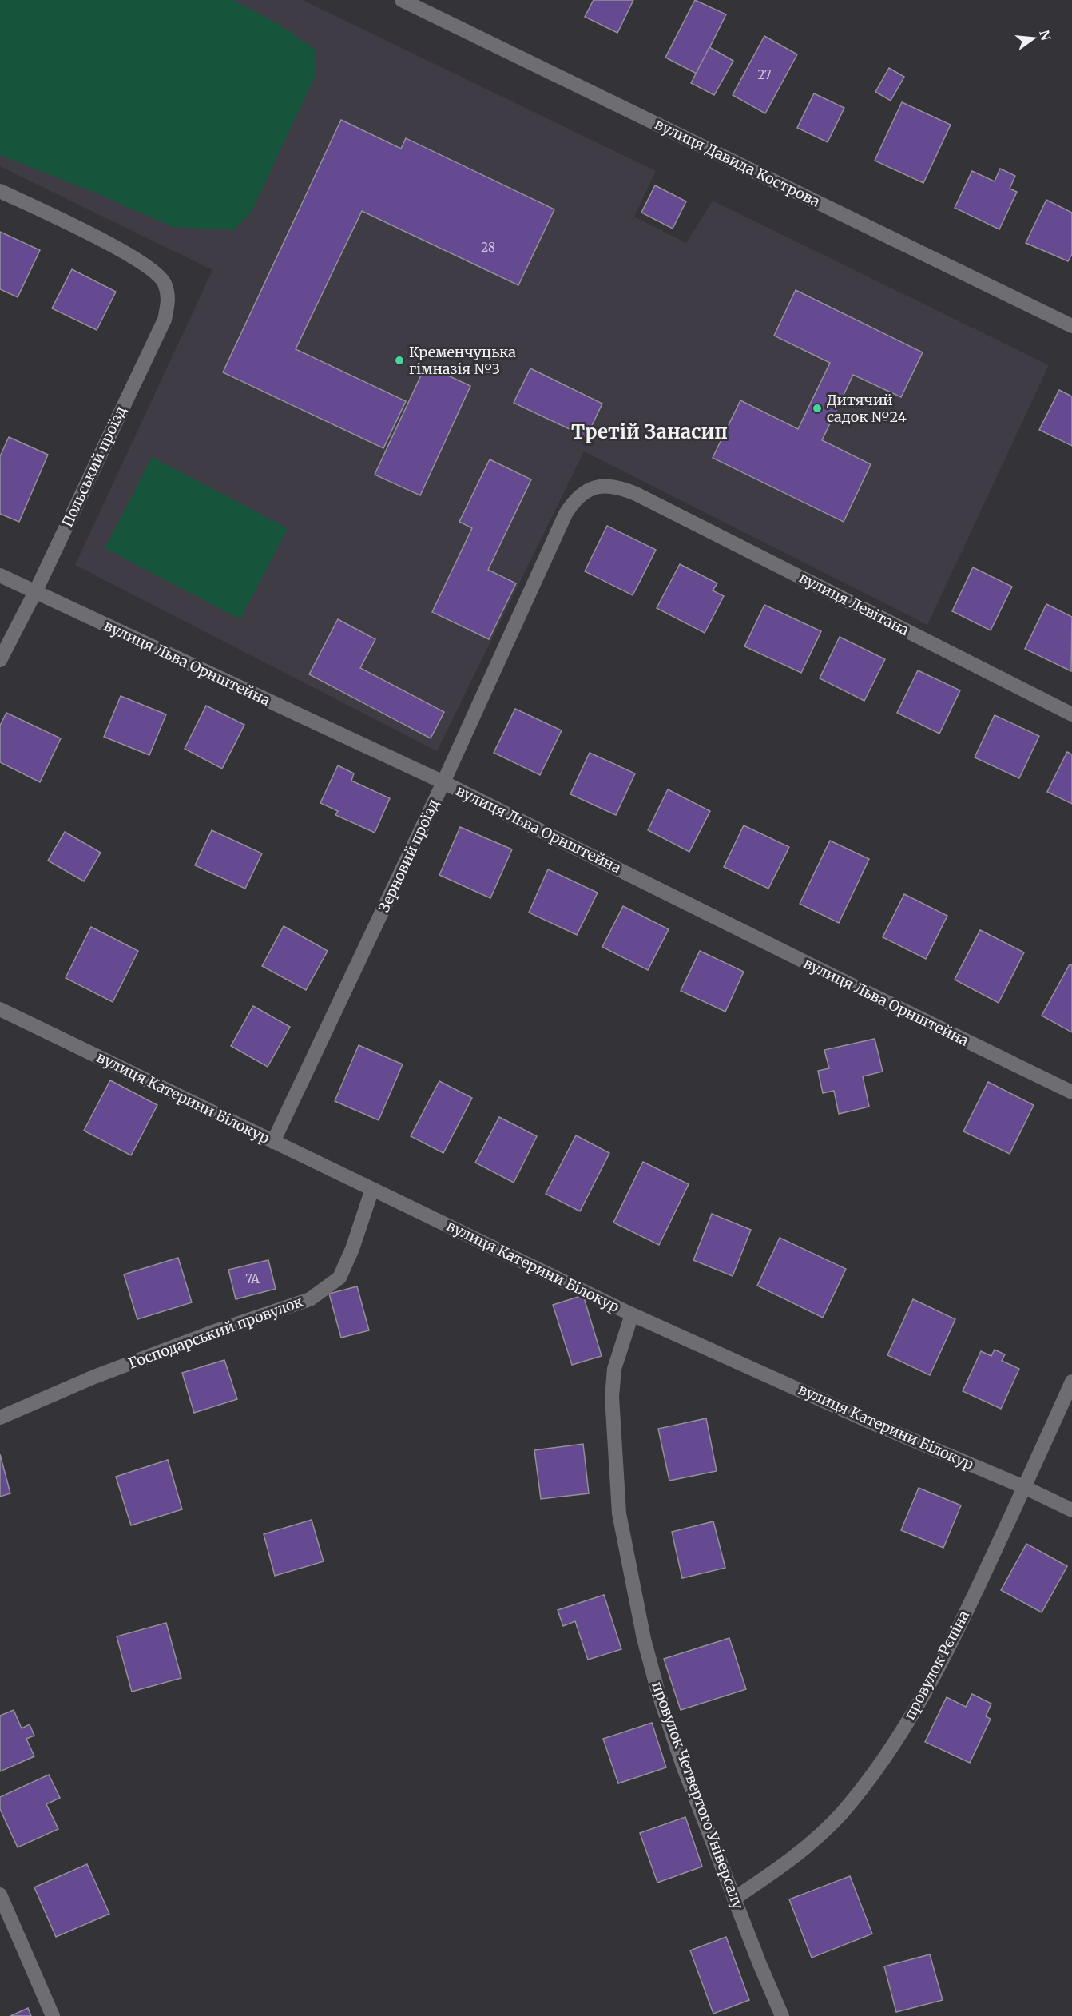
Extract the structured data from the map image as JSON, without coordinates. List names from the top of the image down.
{
  "streets": {
    "street": [
      "вулиця Давида Кострова",
      "Польський проїзд",
      "вулиця Левітана",
      "вулиця Льва Орнштейна",
      "Зерновий проїзд",
      "вулиця Катерини Білокур",
      "Господарський провулок",
      "провулок Рєпіна",
      "провулок Четвертого Універсалу"
    ]
  },
  "crossings": [
    ["Польський проїзд", "вулиця Льва Орнштейна"],
    ["вулиця Левітана", "Зерновий проїзд"],
    ["вулиця Льва Орнштейна", "Зерновий проїзд"],
    ["Зерновий проїзд", "вулиця Катерини Білокур"],
    ["вулиця Катерини Білокур", "Господарський провулок"],
    ["вулиця Катерини Білокур", "провулок Рєпіна"],
    ["вулиця Катерини Білокур", "провулок Четвертого Універсалу"],
    ["провулок Рєпіна", "провулок Четвертого Універсалу"]
  ],
  "districts": ["Третій Занасип"],
  "places": ["Кременчуцька гімназія №3", "Дитячий садок №24"],
  "house_numbers": ["27", "28", "7А"],
  "north": "right"
}
